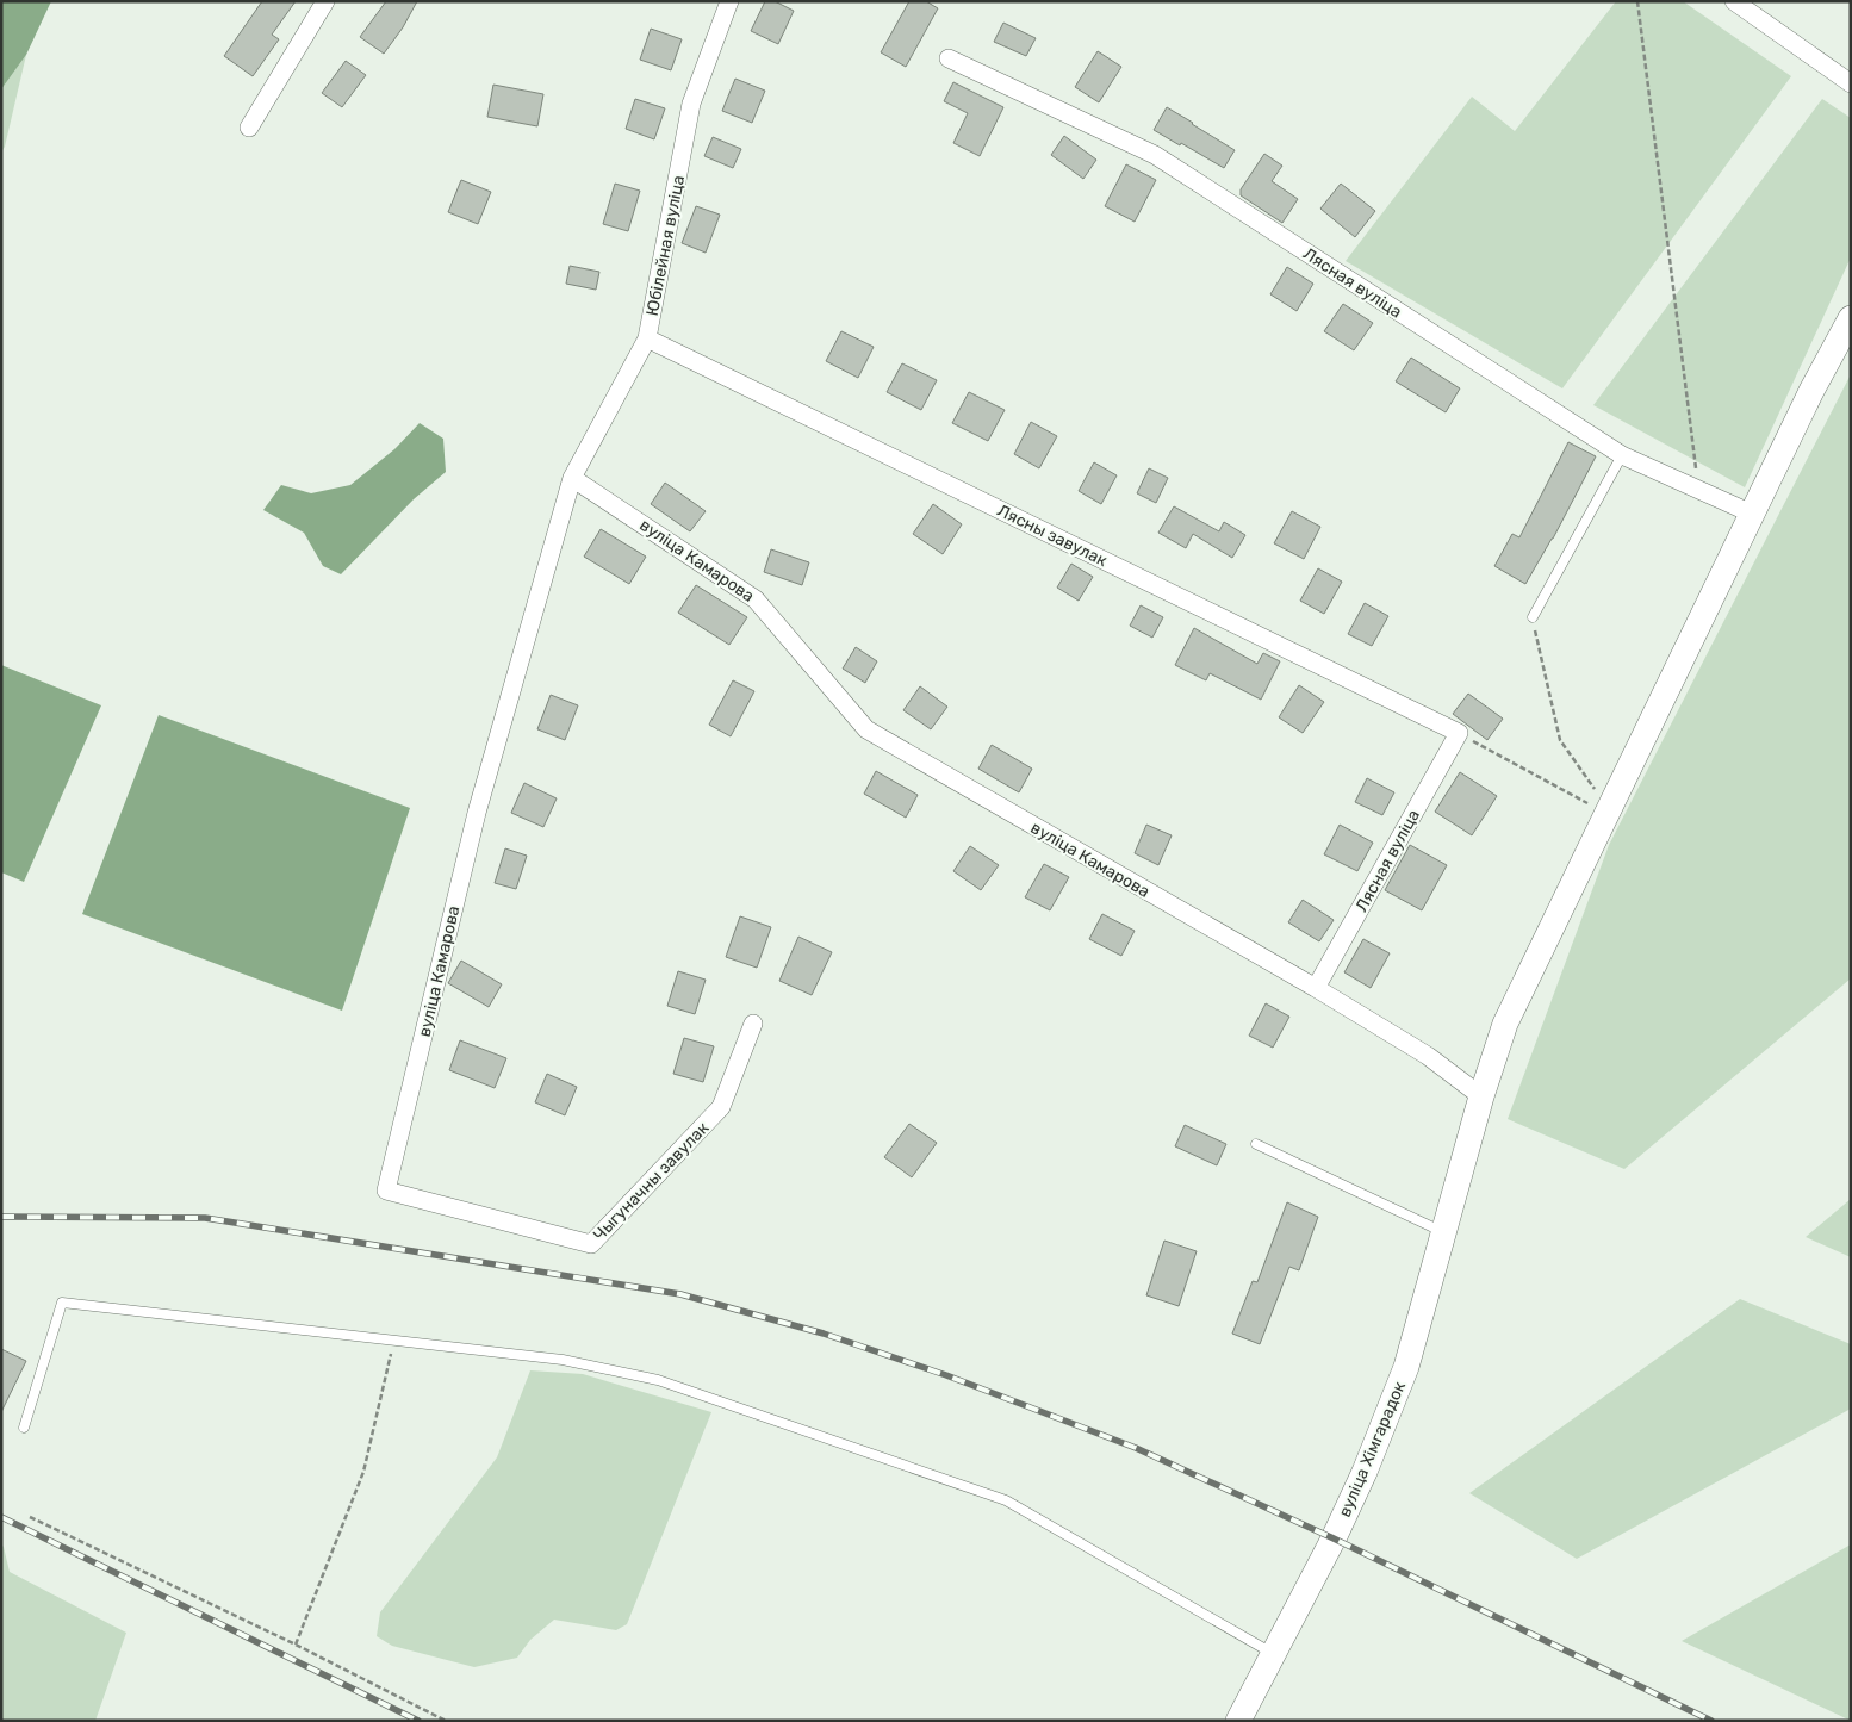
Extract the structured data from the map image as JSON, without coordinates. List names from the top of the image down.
{
  "streets": {
    "main road": ["вуліца Хімгарадок"],
    "street": [
      "Юбілейная вуліца",
      "Лясная вуліца",
      "Лясны завулак",
      "вуліца Камарова",
      "Чыгуначны завулак"
    ]
  },
  "crossings": [
    ["Юбілейная вуліца", "Лясны завулак"],
    ["Юбілейная вуліца", "вуліца Камарова"],
    ["Лясная вуліца", "Лясны завулак"],
    ["Лясная вуліца", "вуліца Камарова"],
    ["Лясная вуліца", "вуліца Хімгарадок"],
    ["вуліца Камарова", "Чыгуначны завулак"],
    ["вуліца Камарова", "вуліца Хімгарадок"]
  ]
}
